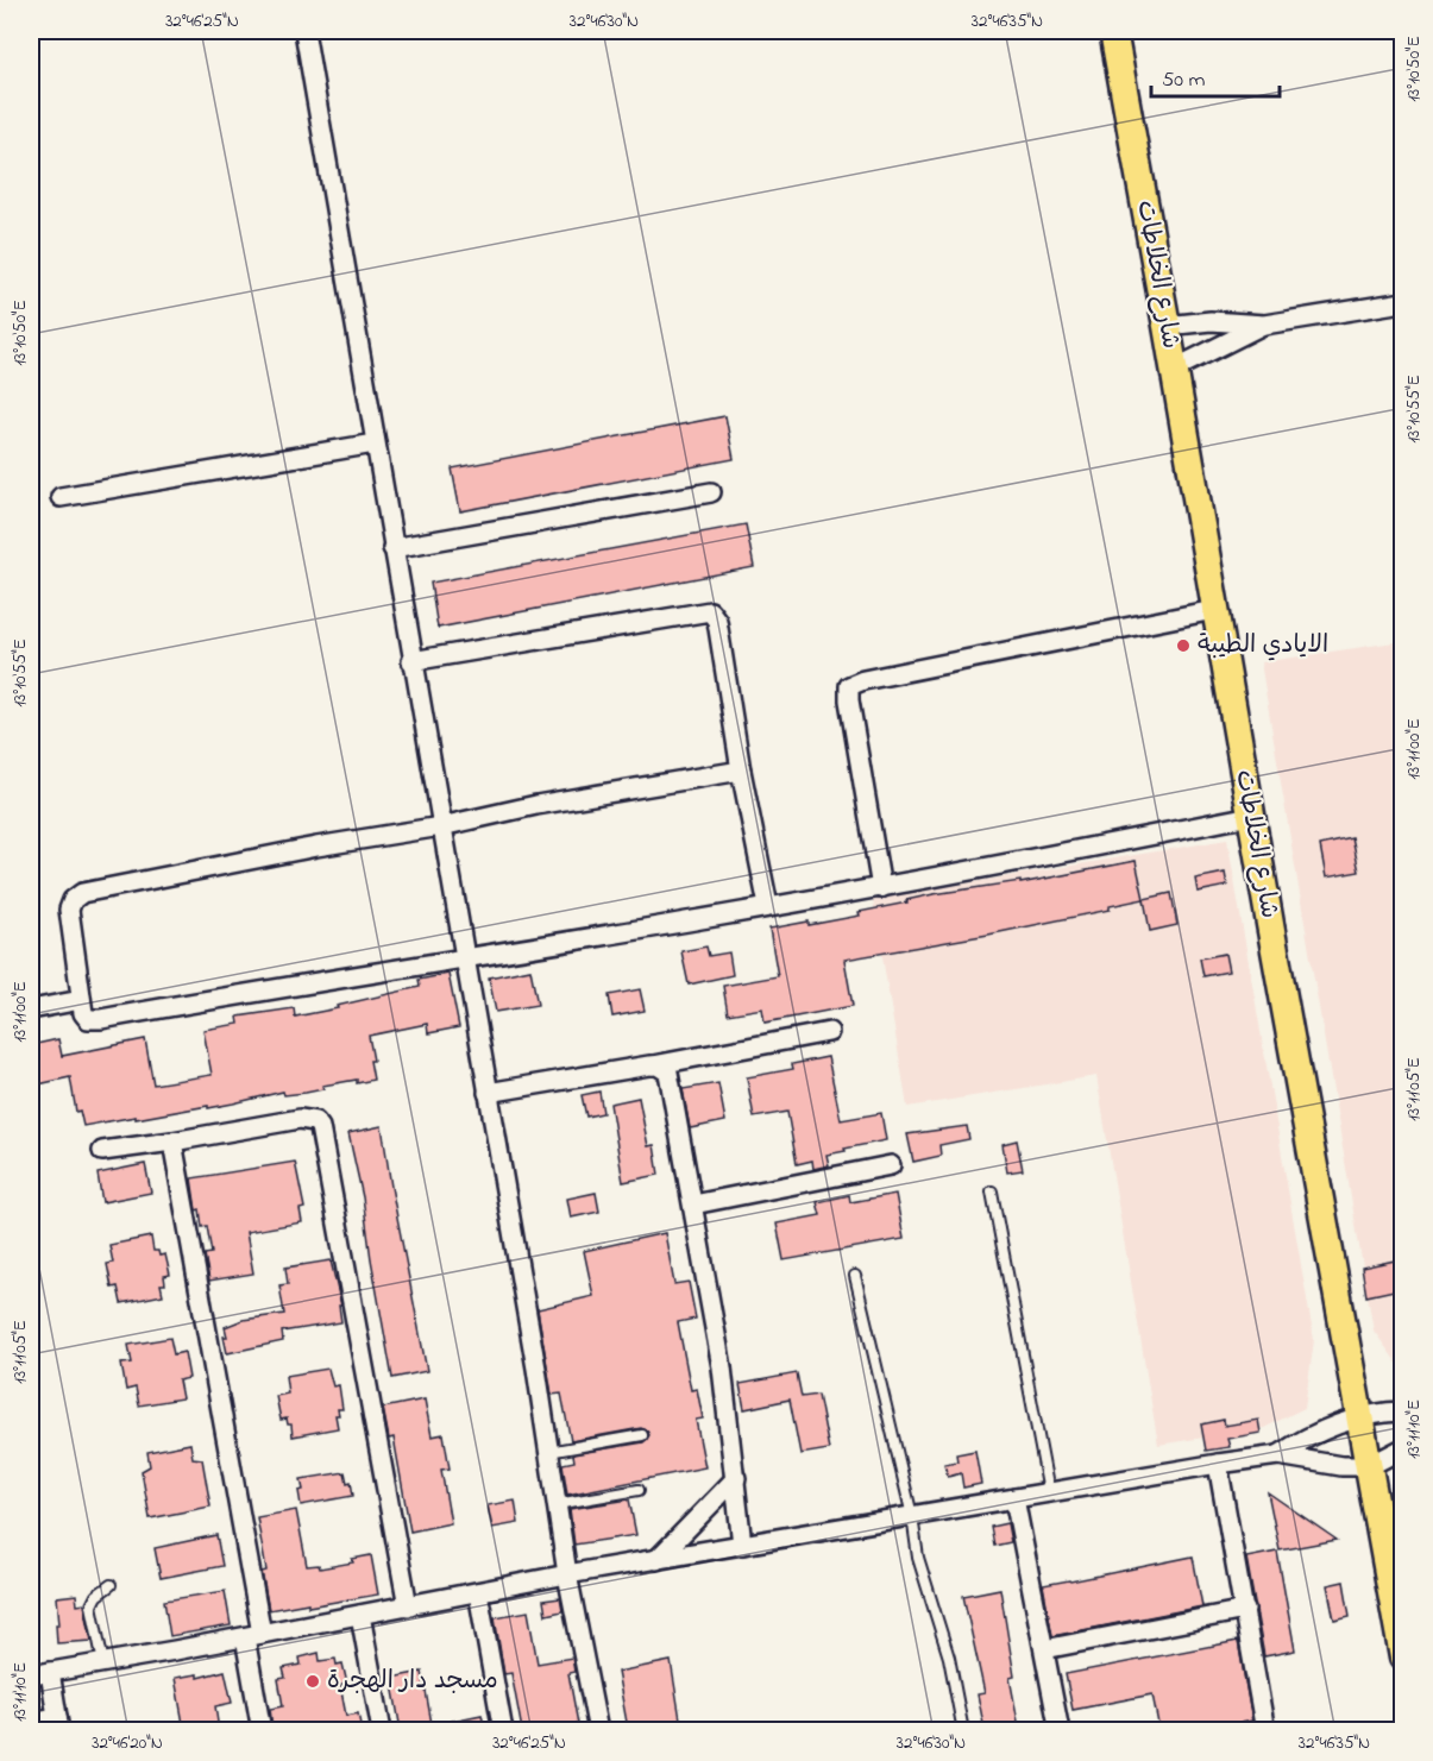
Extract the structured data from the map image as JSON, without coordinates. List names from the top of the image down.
{
  "streets": {
    "main road": ["شارع الخلاطات"]
  },
  "places": ["الايادي الطيبة", "مسجد دار الهجرة"],
  "scale_bar": "50 m",
  "coordinates": [
    "32°46'25\"N",
    "32°46'30\"N",
    "32°46'35\"N",
    "13°10'50\"E",
    "13°10'55\"E",
    "13°11'00\"E",
    "13°11'05\"E",
    "13°11'10\"E",
    "32°46'20\"N"
  ]
}
